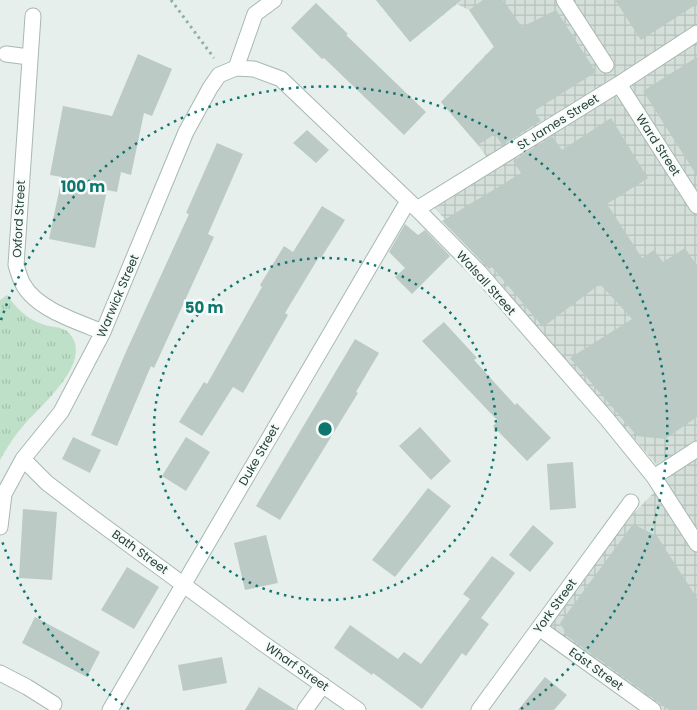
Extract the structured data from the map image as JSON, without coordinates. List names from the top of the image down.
{
  "streets": {
    "street": [
      "St James Street",
      "Ward Street",
      "Oxford Street",
      "Walsall Street",
      "Warwick Street",
      "Duke Street",
      "Bath Street",
      "York Street",
      "Wharf Street",
      "East Street"
    ]
  },
  "crossings": [
    ["St James Street", "Ward Street"],
    ["St James Street", "Walsall Street"],
    ["St James Street", "Duke Street"],
    ["Oxford Street", "Warwick Street"],
    ["Walsall Street", "Warwick Street"],
    ["Walsall Street", "Duke Street"],
    ["Warwick Street", "Bath Street"],
    ["Duke Street", "Bath Street"],
    ["Bath Street", "Wharf Street"],
    ["York Street", "East Street"]
  ],
  "rings": ["100 m", "50 m"]
}
